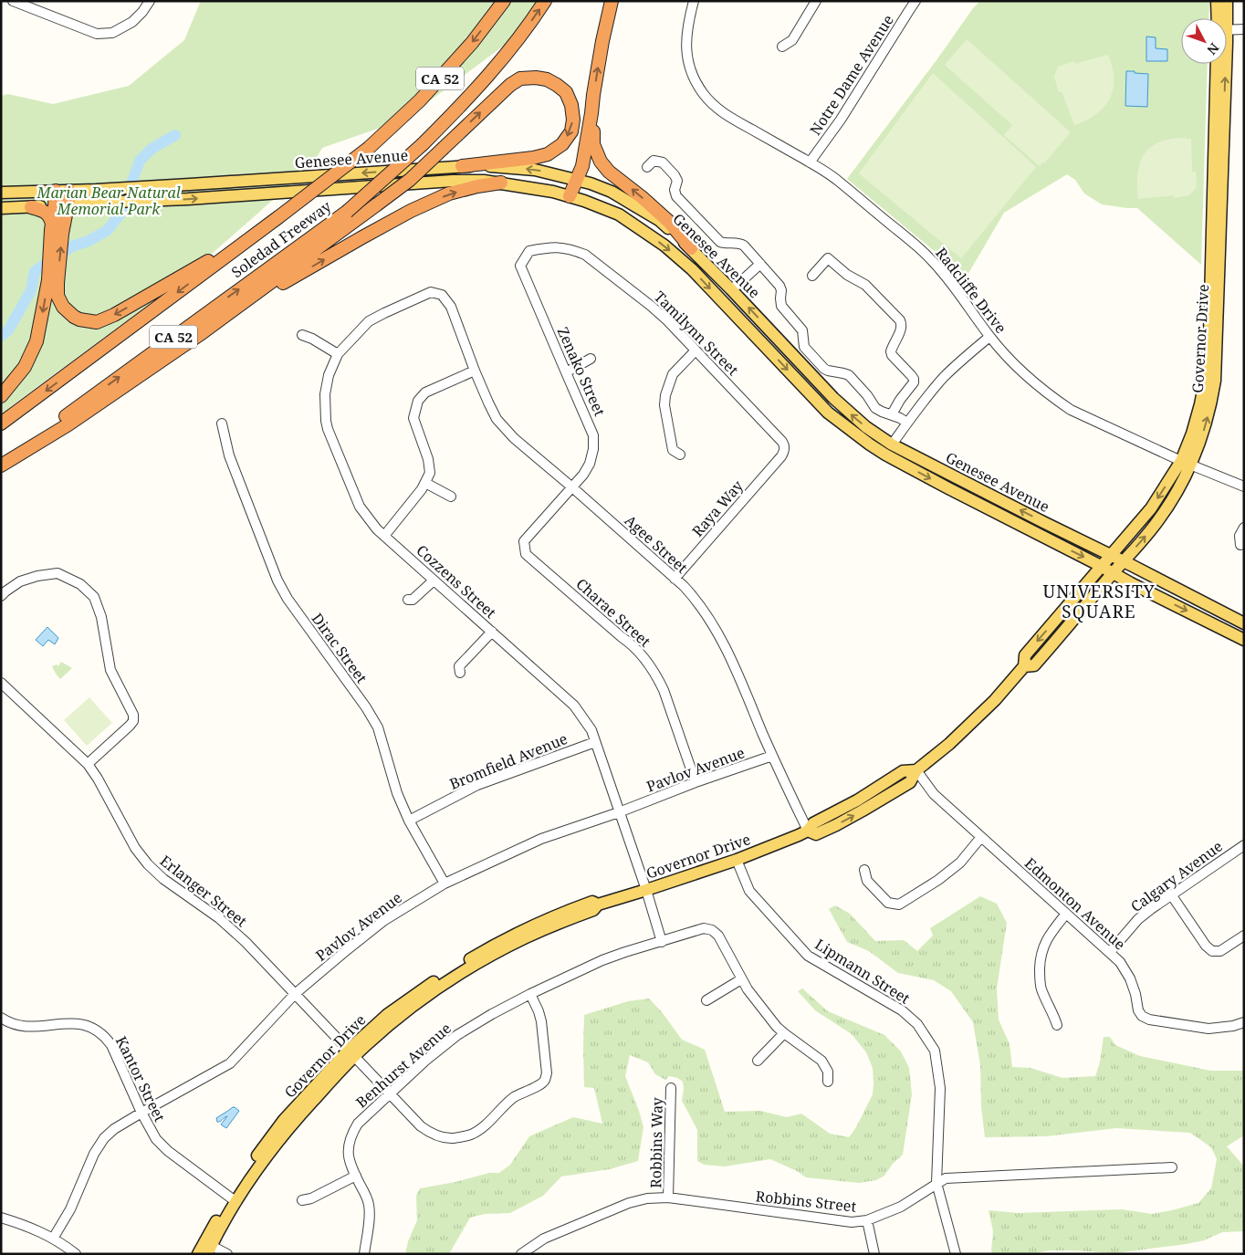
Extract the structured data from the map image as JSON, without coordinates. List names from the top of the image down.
{
  "streets": {
    "highway": ["CA 52", "Soledad Freeway"],
    "main road": ["Genesee Avenue", "Governor Drive"],
    "street": [
      "Notre Dame Avenue",
      "Radcliffe Drive",
      "Tamilynn Street",
      "Zenako Street",
      "Raya Way",
      "Agee Street",
      "Cozzens Street",
      "Charae Street",
      "Dirac Street",
      "Bromfield Avenue",
      "Pavlov Avenue",
      "Calgary Avenue",
      "Erlanger Street",
      "Edmonton Avenue",
      "Lipmann Street",
      "Benhurst Avenue",
      "Kantor Street",
      "Robbins Way",
      "Robbins Street"
    ]
  },
  "crossings": [
    ["Notre Dame Avenue", "Radcliffe Drive"],
    ["Genesee Avenue", "Governor Drive"],
    ["Radcliffe Drive", "Governor Drive"],
    ["Tamilynn Street", "Zenako Street"],
    ["Tamilynn Street", "Raya Way"],
    ["Governor Drive", "Agee Street"],
    ["Governor Drive", "Cozzens Street"],
    ["Governor Drive", "Erlanger Street"],
    ["Governor Drive", "Edmonton Avenue"],
    ["Governor Drive", "Lipmann Street"],
    ["Governor Drive", "Kantor Street"],
    ["Zenako Street", "Agee Street"],
    ["Zenako Street", "Charae Street"],
    ["Raya Way", "Agee Street"],
    ["Agee Street", "Cozzens Street"],
    ["Agee Street", "Charae Street"],
    ["Agee Street", "Pavlov Avenue"],
    ["Cozzens Street", "Bromfield Avenue"],
    ["Cozzens Street", "Pavlov Avenue"],
    ["Cozzens Street", "Benhurst Avenue"],
    ["Charae Street", "Pavlov Avenue"],
    ["Dirac Street", "Bromfield Avenue"],
    ["Dirac Street", "Pavlov Avenue"],
    ["Pavlov Avenue", "Erlanger Street"],
    ["Pavlov Avenue", "Kantor Street"],
    ["Calgary Avenue", "Edmonton Avenue"],
    ["Erlanger Street", "Benhurst Avenue"],
    ["Lipmann Street", "Robbins Street"],
    ["Robbins Way", "Robbins Street"]
  ],
  "districts": ["UNIVERSITY SQUARE"],
  "parks": ["Marian Bear Natural Memorial Park"],
  "north": "bottom right"
}
